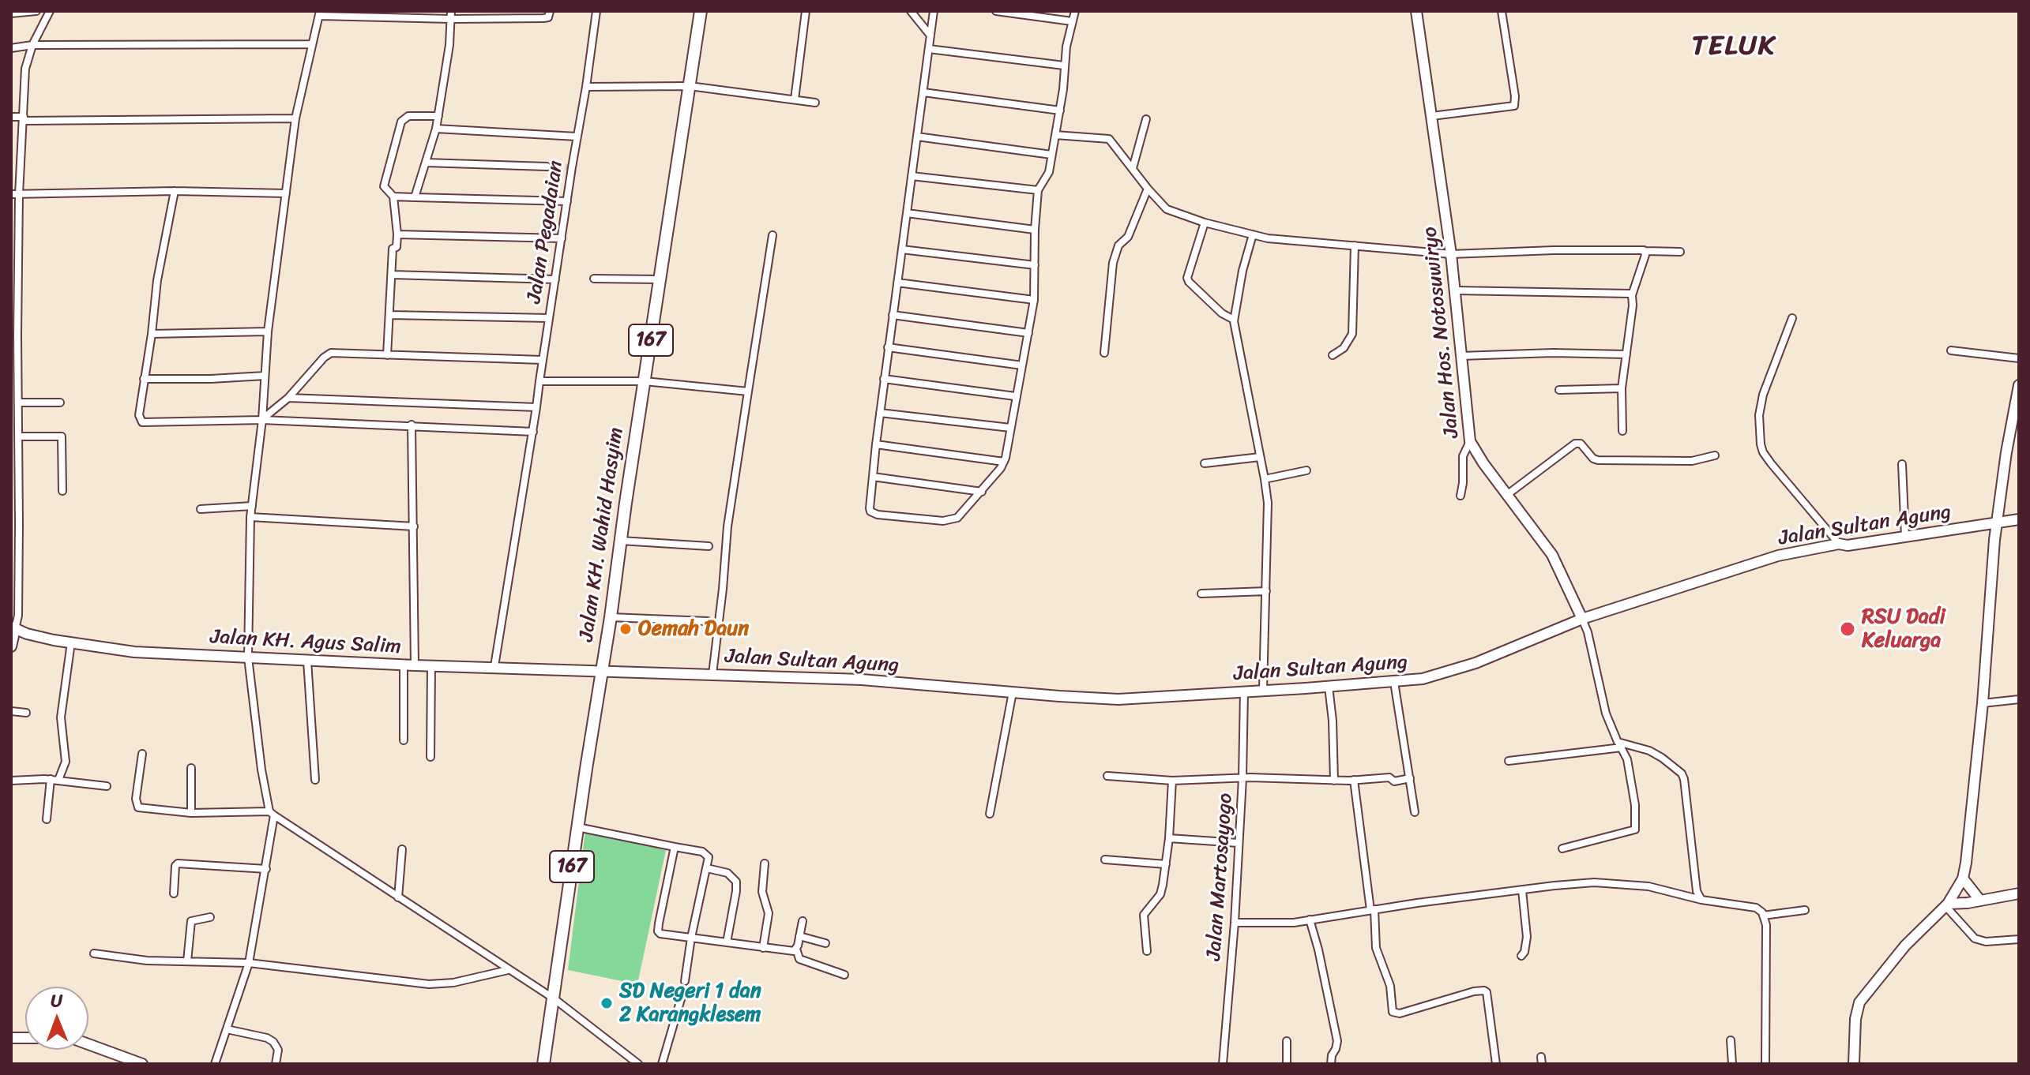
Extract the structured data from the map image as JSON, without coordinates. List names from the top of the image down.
{
  "streets": {
    "main road": ["167", "Jalan KH. Wahid Hasyim"],
    "street": [
      "Jalan Pegadaian",
      "Jalan Hos. Notosuwiryo",
      "Jalan Sultan Agung",
      "Jalan KH. Agus Salim",
      "Jalan Martosayogo"
    ]
  },
  "crossings": [
    ["Jalan Pegadaian", "Jalan KH. Agus Salim"],
    ["Jalan Hos. Notosuwiryo", "Jalan Sultan Agung"],
    ["Jalan Sultan Agung", "Jalan KH. Wahid Hasyim"],
    ["Jalan Sultan Agung", "Jalan KH. Agus Salim"],
    ["Jalan Sultan Agung", "Jalan Martosayogo"],
    ["Jalan KH. Wahid Hasyim", "Jalan KH. Agus Salim"]
  ],
  "districts": ["TELUK"],
  "places": ["Oemah Daun", "RSU Dadi Keluarga", "SD Negeri 1 dan 2 Karangklesem"],
  "north": "top"
}
